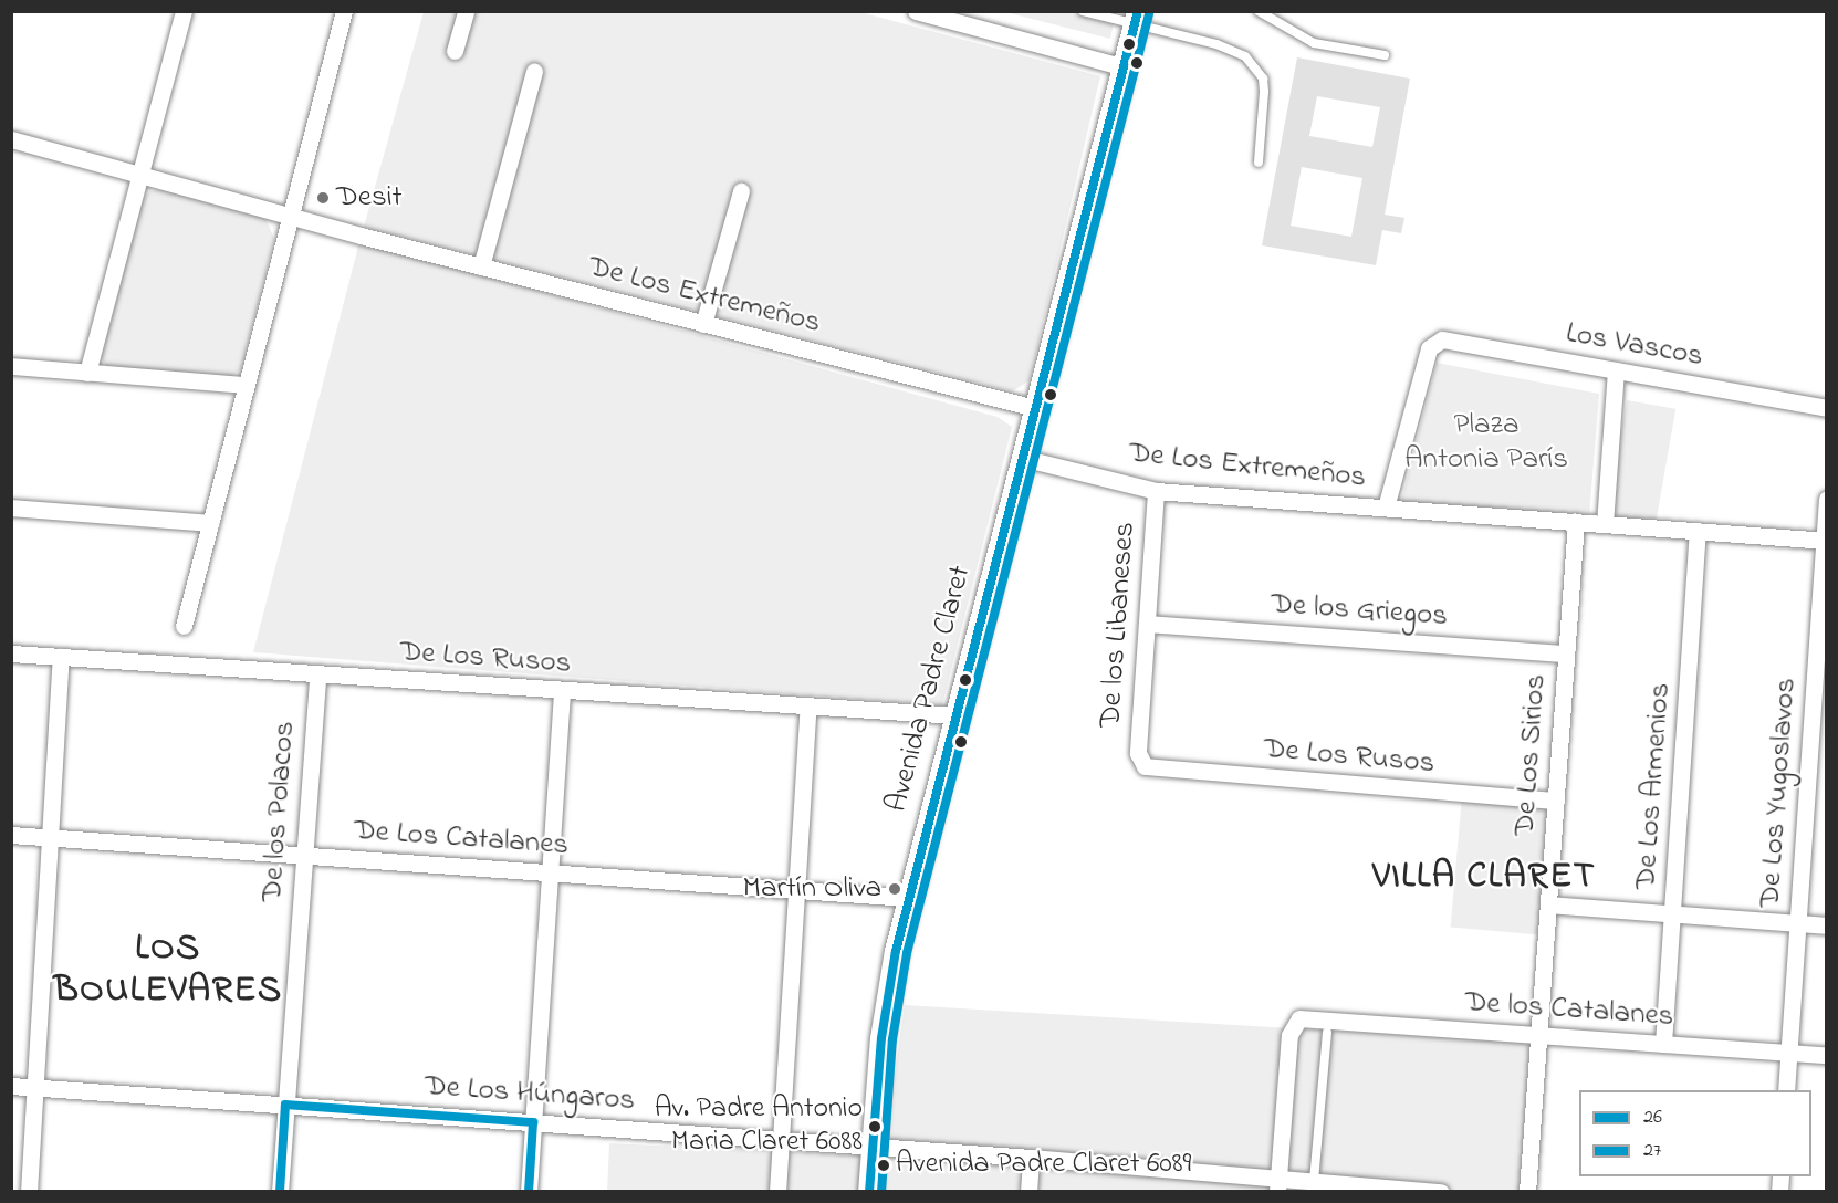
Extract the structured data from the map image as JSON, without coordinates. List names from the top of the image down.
{
  "streets": {
    "main road": ["Avenida Padre Claret"],
    "street": [
      "De Los Extremeños",
      "Los Vascos",
      "De los Griegos",
      "De los Libaneses",
      "De Los Rusos",
      "De Los Sirios",
      "De Los Armenios",
      "De Los Yugoslavos",
      "De los Polacos",
      "De Los Catalanes",
      "De los Catalanes",
      "De Los Húngaros"
    ]
  },
  "crossings": [
    ["De Los Extremeños", "Los Vascos"],
    ["De Los Extremeños", "De los Libaneses"],
    ["De Los Extremeños", "Avenida Padre Claret"],
    ["De Los Extremeños", "De Los Sirios"],
    ["De Los Extremeños", "De Los Armenios"],
    ["De Los Extremeños", "De Los Yugoslavos"],
    ["De los Griegos", "De los Libaneses"],
    ["De los Griegos", "De Los Sirios"],
    ["De los Libaneses", "De Los Rusos"],
    ["De Los Rusos", "Avenida Padre Claret"],
    ["De Los Rusos", "De Los Sirios"],
    ["De Los Rusos", "De los Polacos"],
    ["Avenida Padre Claret", "De Los Catalanes"],
    ["Avenida Padre Claret", "De Los Húngaros"],
    ["De Los Sirios", "De los Catalanes"],
    ["De Los Armenios", "De los Catalanes"],
    ["De Los Yugoslavos", "De los Catalanes"],
    ["De los Polacos", "De Los Catalanes"],
    ["De los Polacos", "De Los Húngaros"],
    ["De los Catalanes", "De Los Húngaros"]
  ],
  "districts": ["VILLA CLARET", "LOS BOULEVARES"],
  "parks": ["Plaza Antonia París"],
  "places": [
    "Desit",
    "Martín Oliva",
    "Av. Padre Antonio Maria Claret 6088",
    "Avenida Padre Claret 6089"
  ],
  "lines": ["transit line 26", "transit line 27"],
  "legend": ["26", "27"]
}
